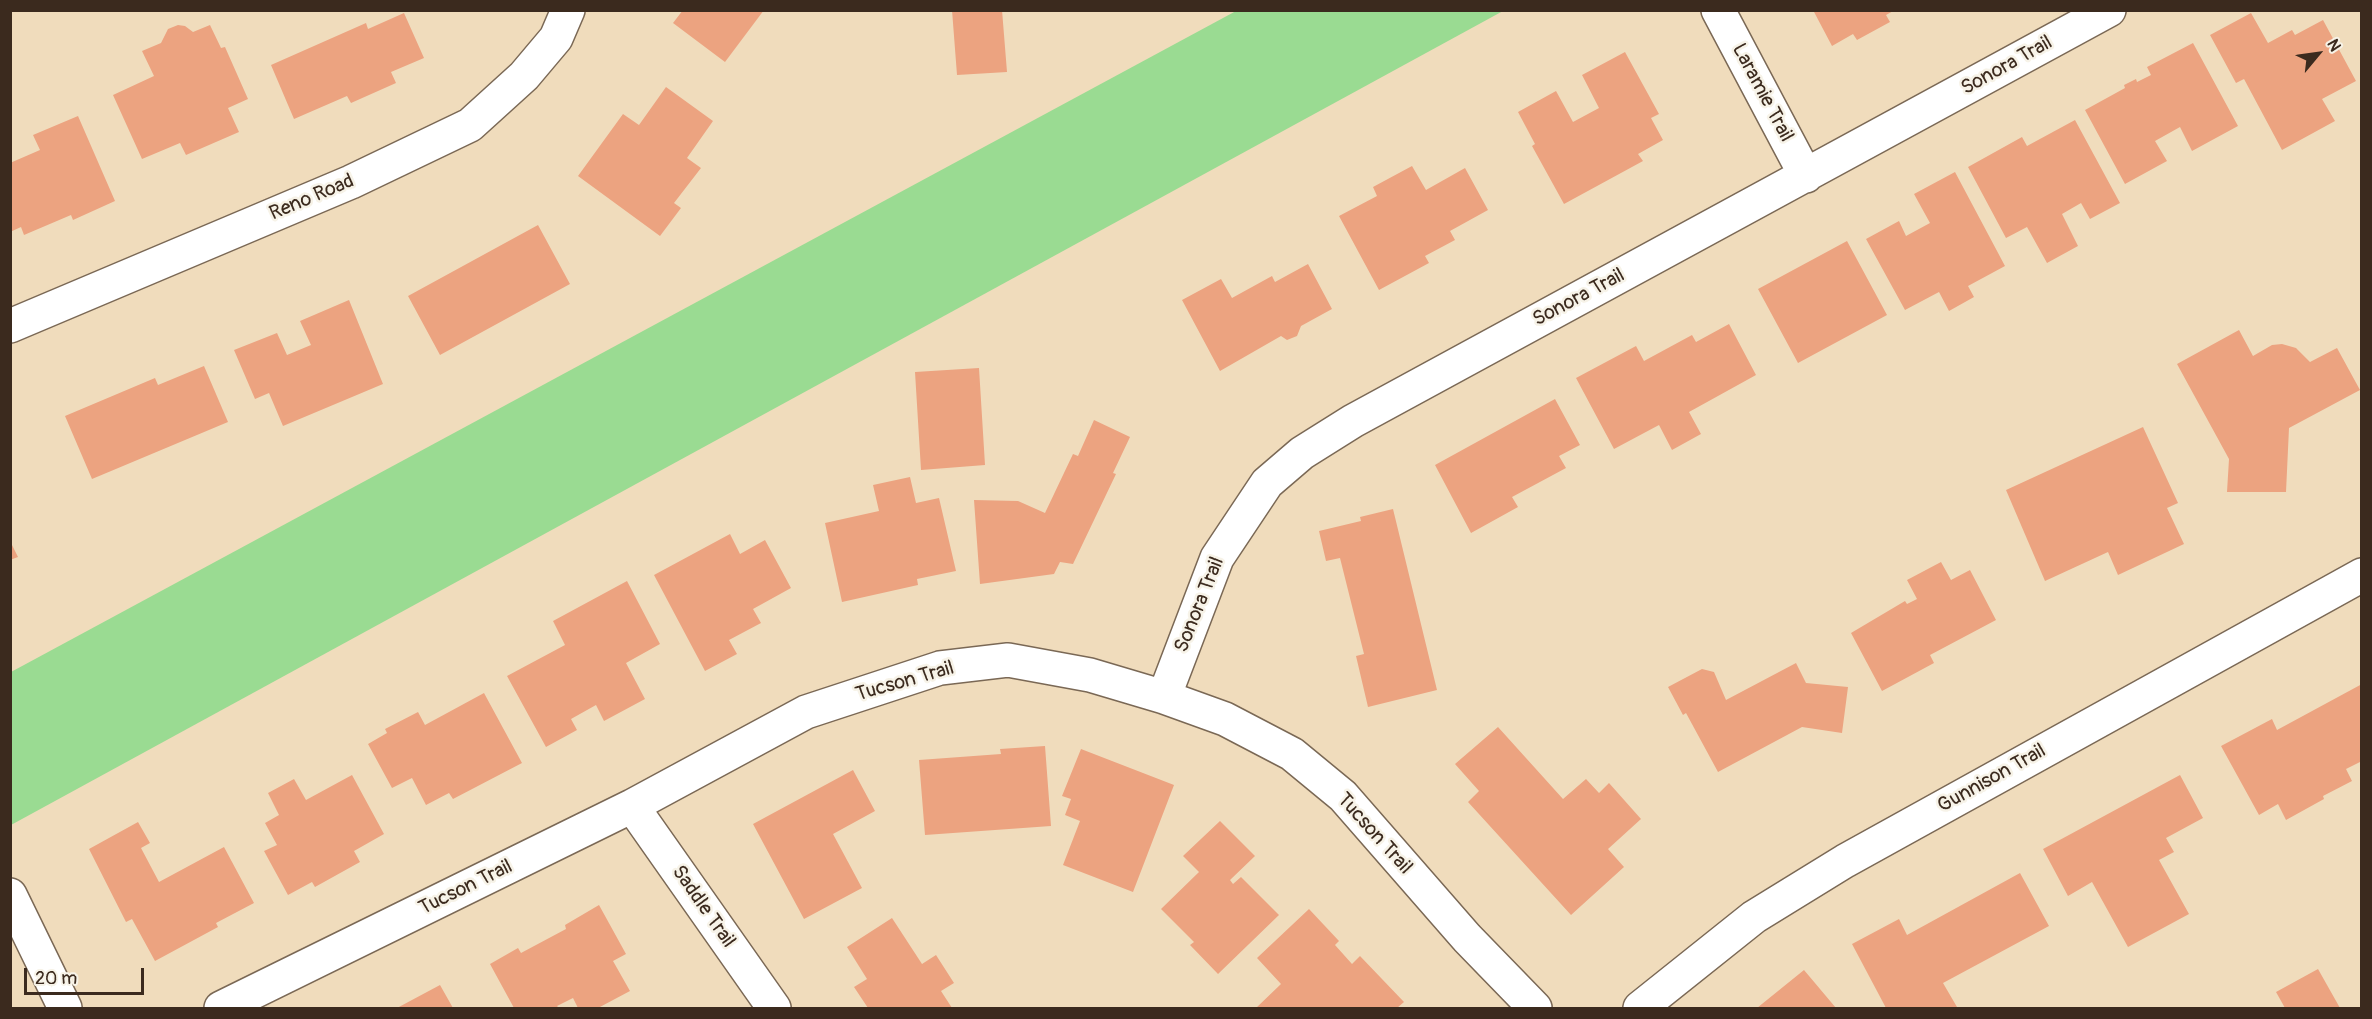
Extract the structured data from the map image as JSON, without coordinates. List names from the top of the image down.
{
  "streets": {
    "street": [
      "Sonora Trail",
      "Laramie Trail",
      "Reno Road",
      "Tucson Trail",
      "Gunnison Trail",
      "Saddle Trail"
    ]
  },
  "crossings": [
    ["Sonora Trail", "Laramie Trail"],
    ["Sonora Trail", "Tucson Trail"],
    ["Tucson Trail", "Saddle Trail"]
  ],
  "scale_bar": "20 m",
  "north": "top right"
}
